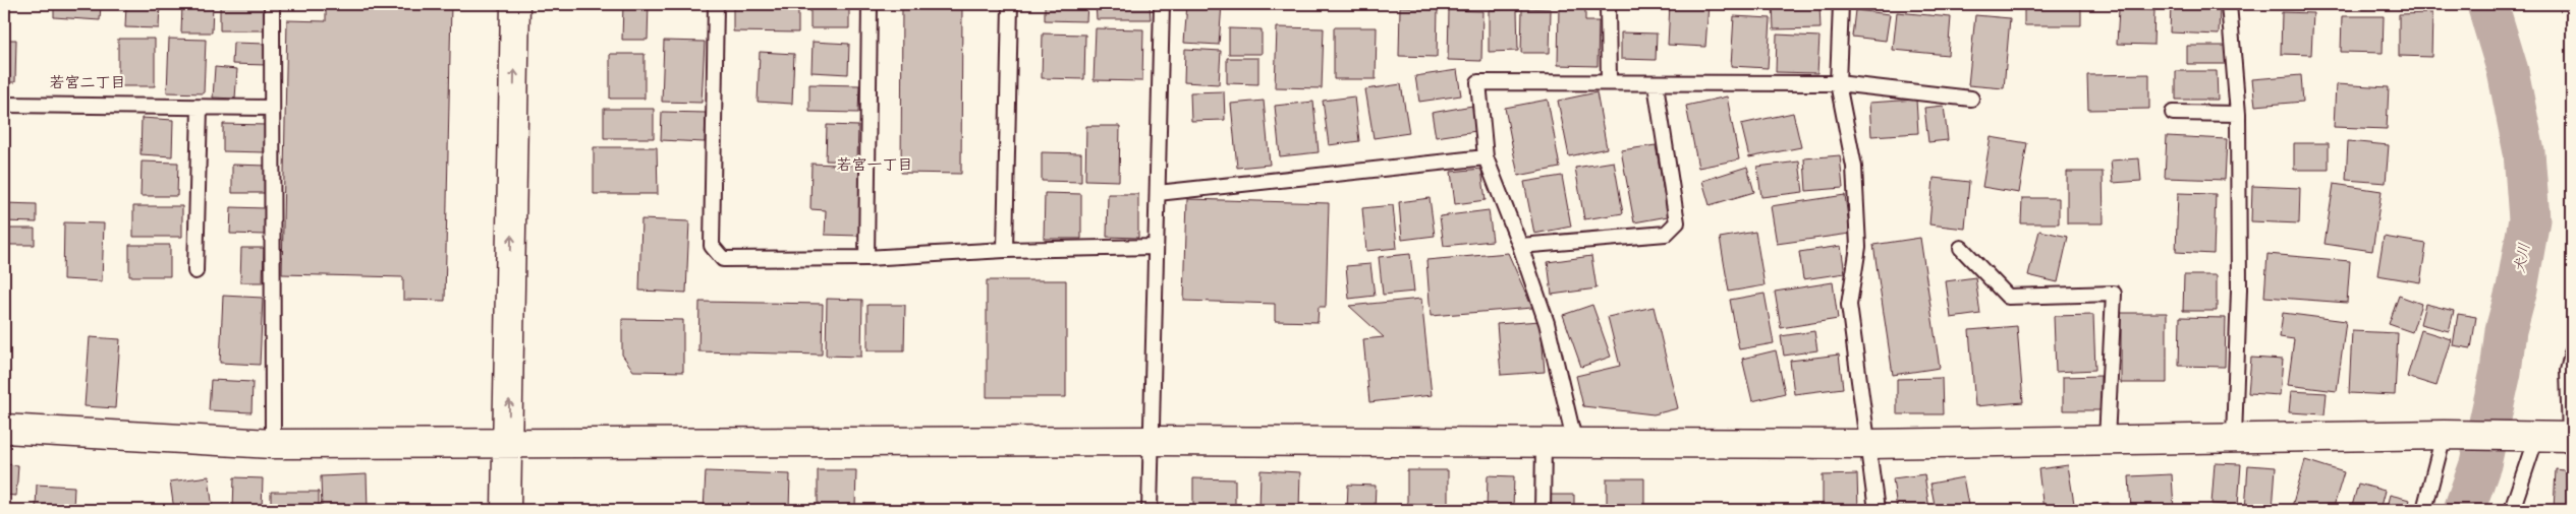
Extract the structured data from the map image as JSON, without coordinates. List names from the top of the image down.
{
  "districts": ["若宮二丁目", "若宮一丁目"],
  "water": ["犬川"]
}
